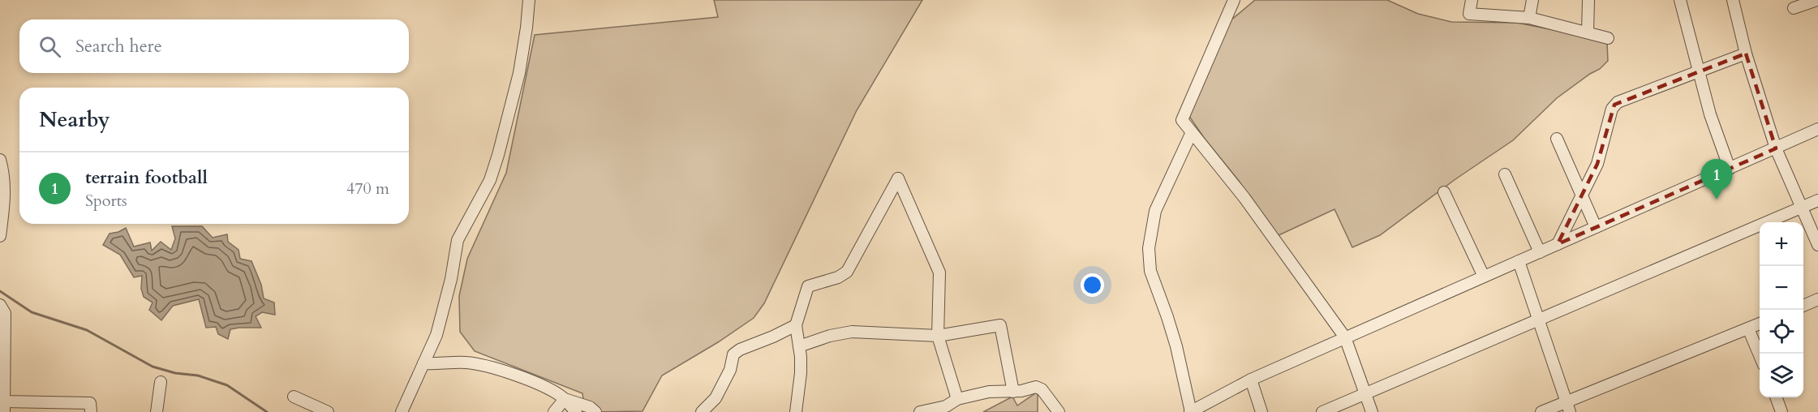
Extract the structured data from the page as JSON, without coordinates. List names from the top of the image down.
{
  "page": {
    "search": "Search here",
    "heading": "Nearby",
    "list": [
      {
        "mark": "1",
        "name": "terrain football",
        "note": "Sports",
        "value": "470 m"
      }
    ],
    "pins": "1",
    "map_buttons": ["+", "−"]
  }
}
